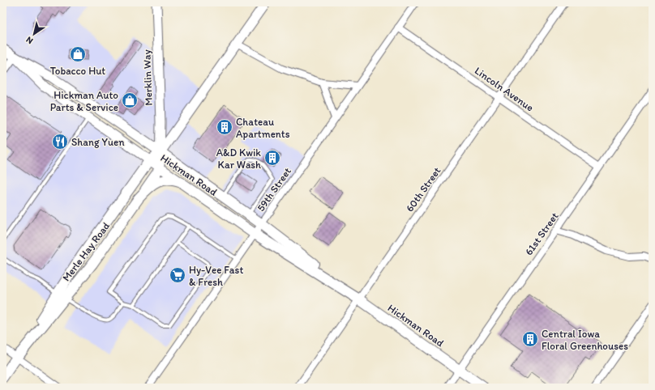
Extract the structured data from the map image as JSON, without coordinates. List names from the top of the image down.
{
  "streets": {
    "main road": ["Merklin Way", "Hickman Road", "Merle Hay Road"],
    "street": [
      "Lincoln Avenue",
      "59th Street",
      "60th Street",
      "61st Street"
    ]
  },
  "crossings": [
    ["Merklin Way", "Hickman Road"],
    ["Merklin Way", "Merle Hay Road"],
    ["Lincoln Avenue", "59th Street"],
    ["Lincoln Avenue", "60th Street"],
    ["Lincoln Avenue", "61st Street"],
    ["Hickman Road", "59th Street"],
    ["Hickman Road", "60th Street"],
    ["Hickman Road", "61st Street"],
    ["Hickman Road", "Merle Hay Road"]
  ],
  "places": {
    "shop": ["Tobacco Hut", "Hickman Auto Parts & Service"],
    "building": ["Chateau Apartments", "A&D Kwik Kar Wash", "Central Iowa Floral Greenhouses"],
    "restaurant": ["Shang Yuen"],
    "supermarket": ["Hy-Vee Fast & Fresh"]
  },
  "north": "bottom left"
}
